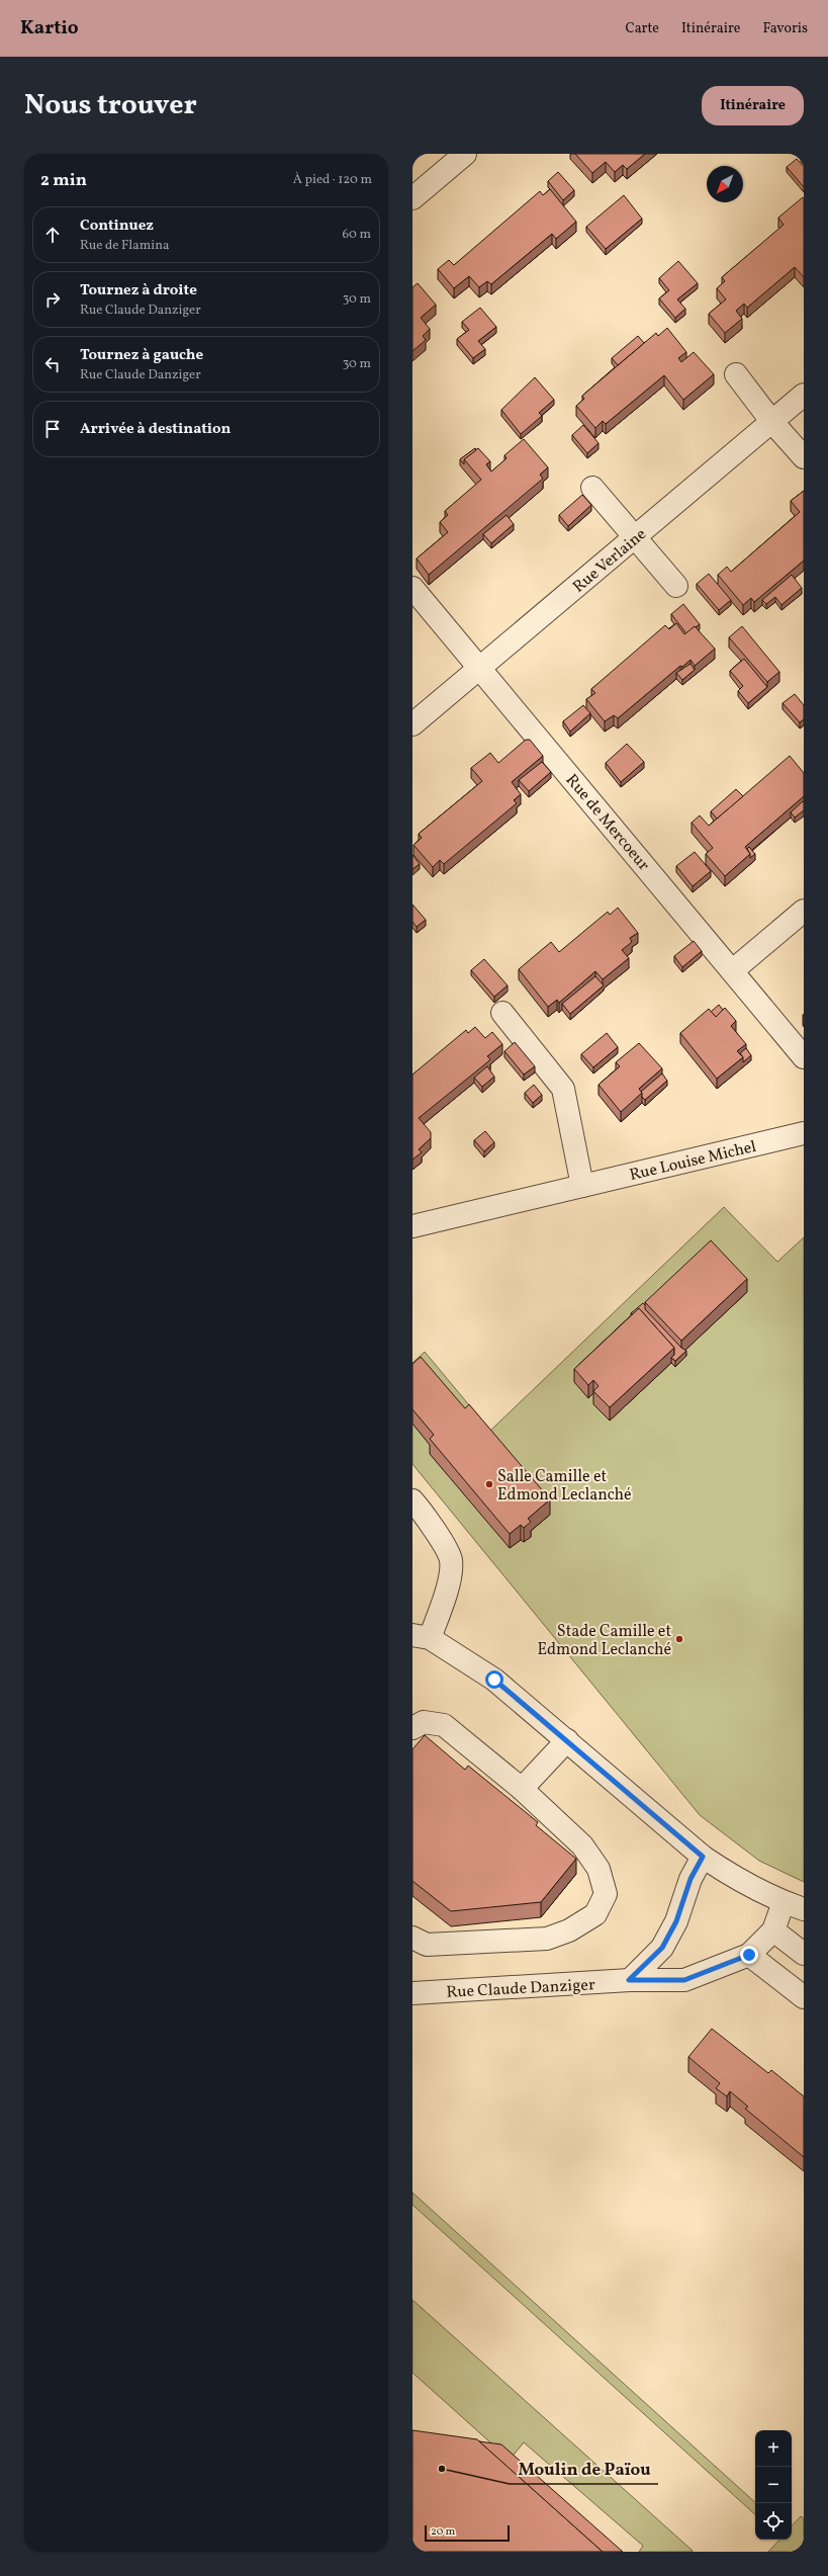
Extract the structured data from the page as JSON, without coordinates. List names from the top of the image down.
{
  "streets": {
    "street": [
      "Rue Verlaine",
      "Rue de Mercoeur",
      "Rue Louise Michel",
      "Rue Claude Danziger"
    ]
  },
  "crossings": [
    ["Rue Verlaine", "Rue de Mercoeur"]
  ],
  "places": ["Salle Camille et Edmond Leclanché", "Stade Camille et Edmond Leclanché", "Moulin de Païou"],
  "scale_bar": "20 m",
  "north": "bottom left",
  "page": {
    "header": "Kartio",
    "nav": ["Carte", "Itinéraire", "Favoris"],
    "title": "Nous trouver",
    "buttons": "Itinéraire",
    "heading": ["2 min", "À pied · 120 m"],
    "list": [
      ["Continuez", "Rue de Flamina", "60 m"],
      ["Tournez à droite", "Rue Claude Danziger", "30 m"],
      ["Tournez à gauche", "Rue Claude Danziger", "30 m"],
      "Arrivée à destination"
    ],
    "map_buttons": ["+", "−"],
    "scale": "20 m"
  }
}
